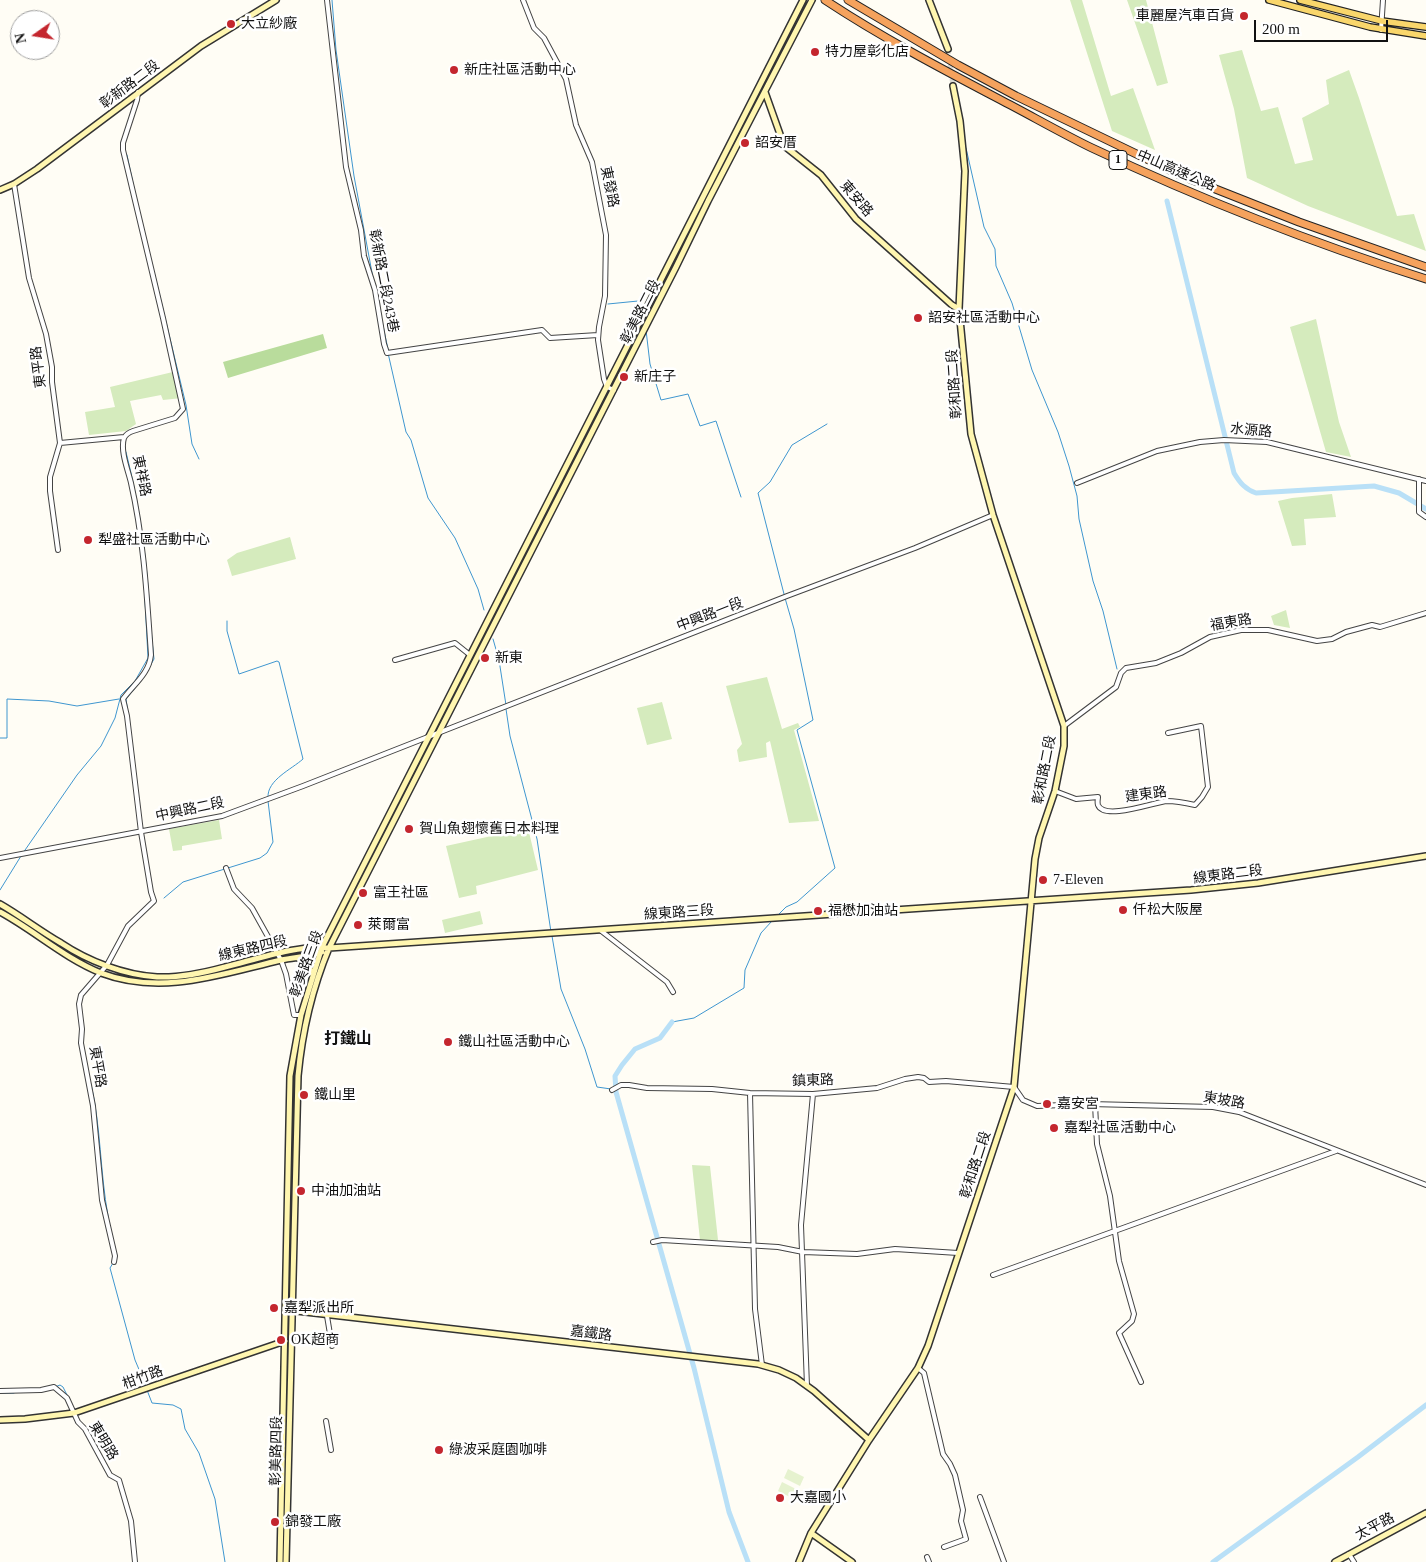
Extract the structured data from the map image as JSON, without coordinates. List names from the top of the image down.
{
  "streets": {
    "highway": ["1", "中山高速公路"],
    "main road": [
      "彰新路二段",
      "東安路",
      "彰美路二段",
      "彰和路二段",
      "線東路二段",
      "線東路三段",
      "線東路四段",
      "彰美路三段",
      "嘉鐵路",
      "柑竹路",
      "彰美路四段",
      "太平路"
    ],
    "street": [
      "東發路",
      "彰新路二段243巷",
      "東平路",
      "水源路",
      "東祥路",
      "中興路一段",
      "福東路",
      "建東路",
      "中興路二段",
      "鎮東路",
      "東坡路",
      "東明路"
    ]
  },
  "crossings": [
    ["彰新路二段", "東平路"],
    ["彰新路二段", "東祥路"],
    ["東發路", "彰新路二段243巷"],
    ["東發路", "彰美路二段"],
    ["東安路", "彰美路二段"],
    ["東安路", "彰和路二段"],
    ["彰美路二段", "彰美路三段"],
    ["東平路", "東祥路"],
    ["東平路", "線東路四段"],
    ["彰和路二段", "中興路一段"],
    ["彰和路二段", "福東路"],
    ["彰和路二段", "建東路"],
    ["彰和路二段", "線東路二段"],
    ["彰和路二段", "線東路三段"],
    ["彰和路二段", "鎮東路"],
    ["彰和路二段", "東坡路"],
    ["彰和路二段", "嘉鐵路"],
    ["東祥路", "中興路二段"],
    ["中興路一段", "中興路二段"],
    ["中興路一段", "彰美路三段"],
    ["中興路二段", "彰美路三段"],
    ["線東路二段", "線東路三段"],
    ["線東路三段", "線東路四段"],
    ["線東路三段", "彰美路三段"],
    ["線東路四段", "彰美路三段"],
    ["彰美路三段", "嘉鐵路"],
    ["彰美路三段", "柑竹路"],
    ["彰美路三段", "彰美路四段"],
    ["鎮東路", "東坡路"],
    ["柑竹路", "東明路"],
    ["柑竹路", "彰美路四段"]
  ],
  "districts": ["打鐵山"],
  "places": [
    "車麗屋汽車百貨",
    "大立紗廠",
    "特力屋彰化店",
    "新庄社區活動中心",
    "詔安厝",
    "詔安社區活動中心",
    "新庄子",
    "犁盛社區活動中心",
    "新東",
    "賀山魚翅懷舊日本料理",
    "7-Eleven",
    "富王社區",
    "仟松大阪屋",
    "福懋加油站",
    "萊爾富",
    "鐵山社區活動中心",
    "鐵山里",
    "嘉安宮",
    "嘉犁社區活動中心",
    "中油加油站",
    "嘉犁派出所",
    "OK超商",
    "綠波采庭園咖啡",
    "大嘉國小",
    "錦發工廠"
  ],
  "scale_bar": "200 m",
  "north": "left"
}
